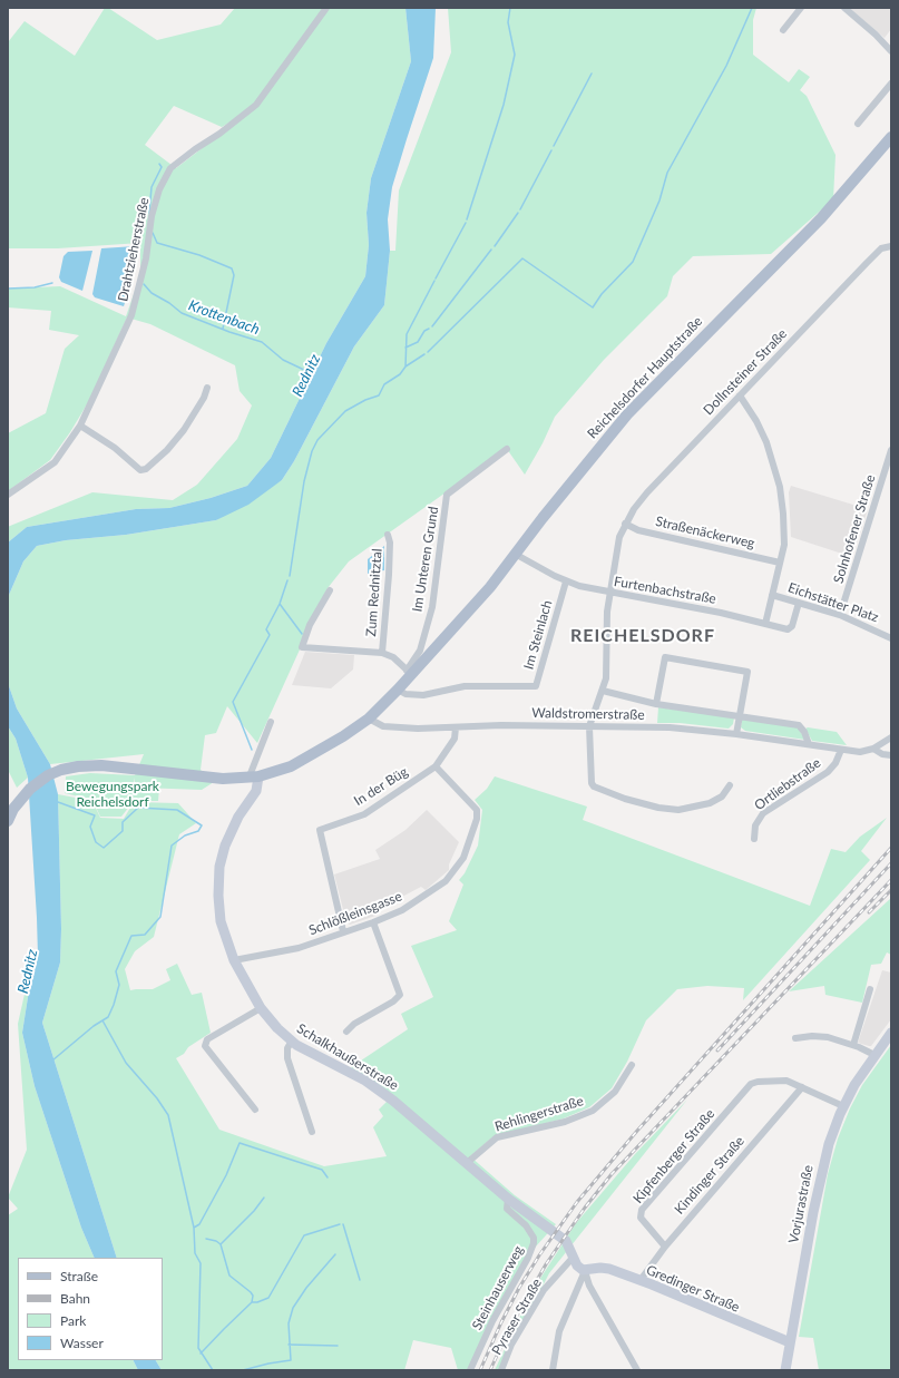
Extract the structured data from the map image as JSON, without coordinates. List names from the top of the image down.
{
  "streets": {
    "main road": [
      "Reichelsdorfer Hauptstraße",
      "Schalkhaußerstraße",
      "Vorjurastraße",
      "Gredinger Straße"
    ],
    "street": [
      "Drahtzieherstraße",
      "Dollnsteiner Straße",
      "Solnhofener Straße",
      "Straßenäckerweg",
      "Im Unteren Grund",
      "Furtenbachstraße",
      "Zum Rednitztal",
      "Eichstätter Platz",
      "Im Steinlach",
      "Waldstromerstraße",
      "Ortliebstraße",
      "In der Büg",
      "Schlößleinsgasse",
      "Rehlingerstraße",
      "Kipfenberger Straße",
      "Kindinger Straße",
      "Steinhauserweg",
      "Pyraser Straße"
    ]
  },
  "crossings": [
    ["Dollnsteiner Straße", "Straßenäckerweg"],
    ["Dollnsteiner Straße", "Furtenbachstraße"],
    ["Dollnsteiner Straße", "Eichstätter Platz"],
    ["Dollnsteiner Straße", "Waldstromerstraße"],
    ["Reichelsdorfer Hauptstraße", "Im Unteren Grund"],
    ["Reichelsdorfer Hauptstraße", "Furtenbachstraße"],
    ["Reichelsdorfer Hauptstraße", "Im Steinlach"],
    ["Reichelsdorfer Hauptstraße", "Waldstromerstraße"],
    ["Reichelsdorfer Hauptstraße", "Schalkhaußerstraße"],
    ["Solnhofener Straße", "Eichstätter Platz"],
    ["Straßenäckerweg", "Eichstätter Platz"],
    ["Furtenbachstraße", "Eichstätter Platz"],
    ["Furtenbachstraße", "Im Steinlach"],
    ["Waldstromerstraße", "Ortliebstraße"],
    ["Waldstromerstraße", "In der Büg"],
    ["In der Büg", "Schlößleinsgasse"],
    ["Schlößleinsgasse", "Schalkhaußerstraße"],
    ["Schalkhaußerstraße", "Rehlingerstraße"],
    ["Schalkhaußerstraße", "Steinhauserweg"],
    ["Schalkhaußerstraße", "Gredinger Straße"],
    ["Schalkhaußerstraße", "Pyraser Straße"],
    ["Kipfenberger Straße", "Kindinger Straße"],
    ["Kindinger Straße", "Gredinger Straße"],
    ["Vorjurastraße", "Gredinger Straße"]
  ],
  "districts": ["REICHELSDORF"],
  "water": ["Krottenbach", "Rednitz"],
  "parks": ["Bewegungspark Reichelsdorf"],
  "legend": [
    "Straße",
    "Bahn",
    "Park",
    "Wasser"
  ]
}
